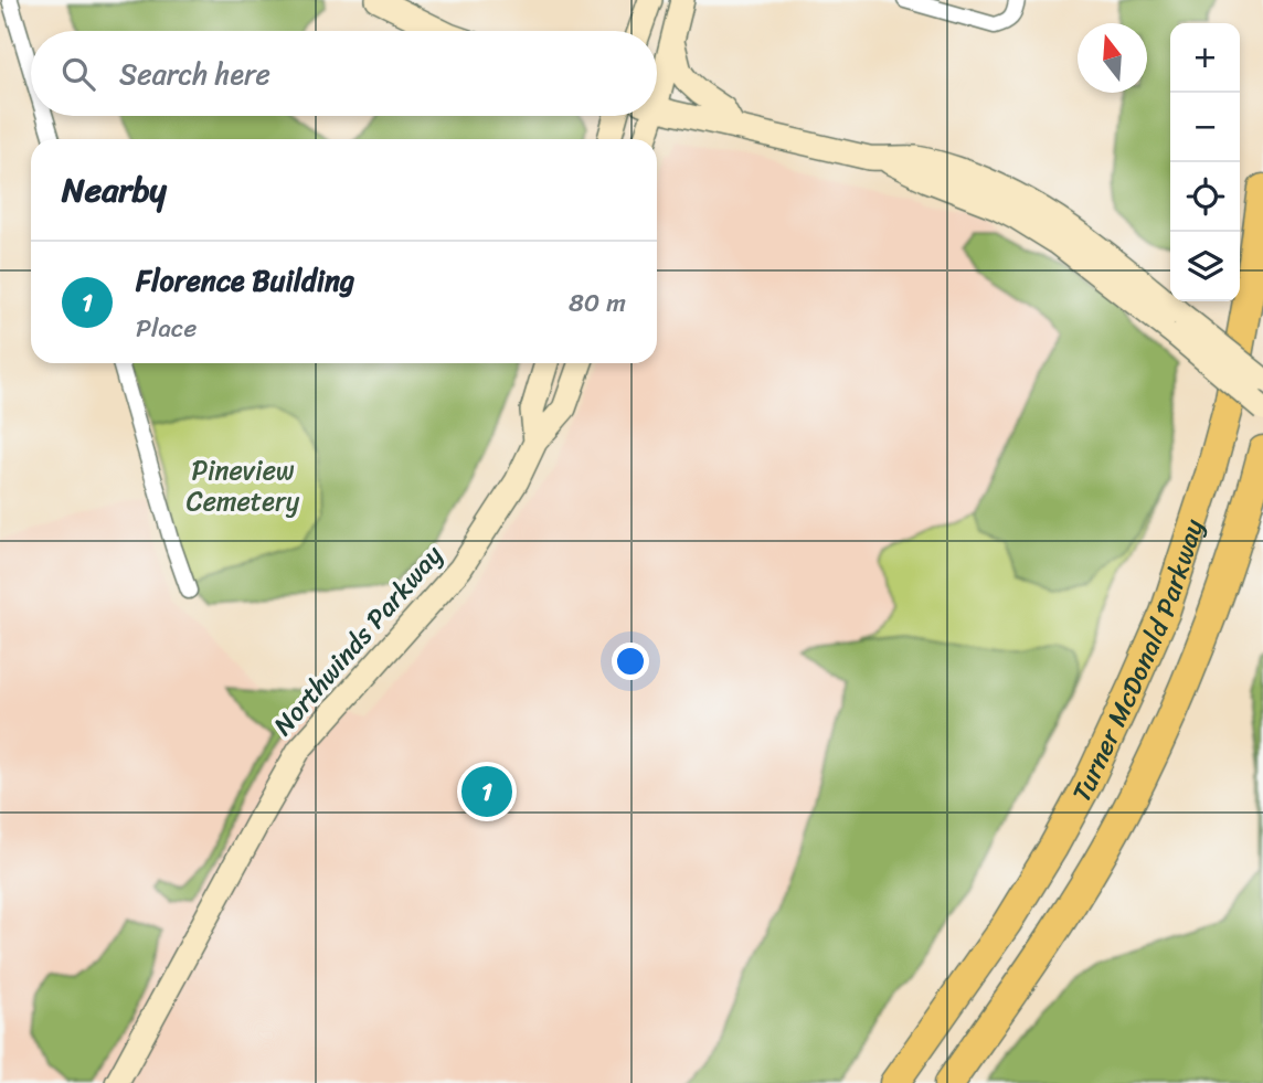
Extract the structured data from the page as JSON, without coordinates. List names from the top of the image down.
{
  "streets": {
    "highway": ["Turner McDonald Parkway"],
    "street": ["Northwinds Parkway"]
  },
  "parks": ["Pineview Cemetery"],
  "north": "top",
  "page": {
    "map_buttons": ["+", "−"],
    "search": "Search here",
    "heading": "Nearby",
    "list": [
      {
        "mark": "1",
        "name": "Florence Building",
        "note": "Place",
        "value": "80 m"
      }
    ],
    "pins": "1"
  }
}
